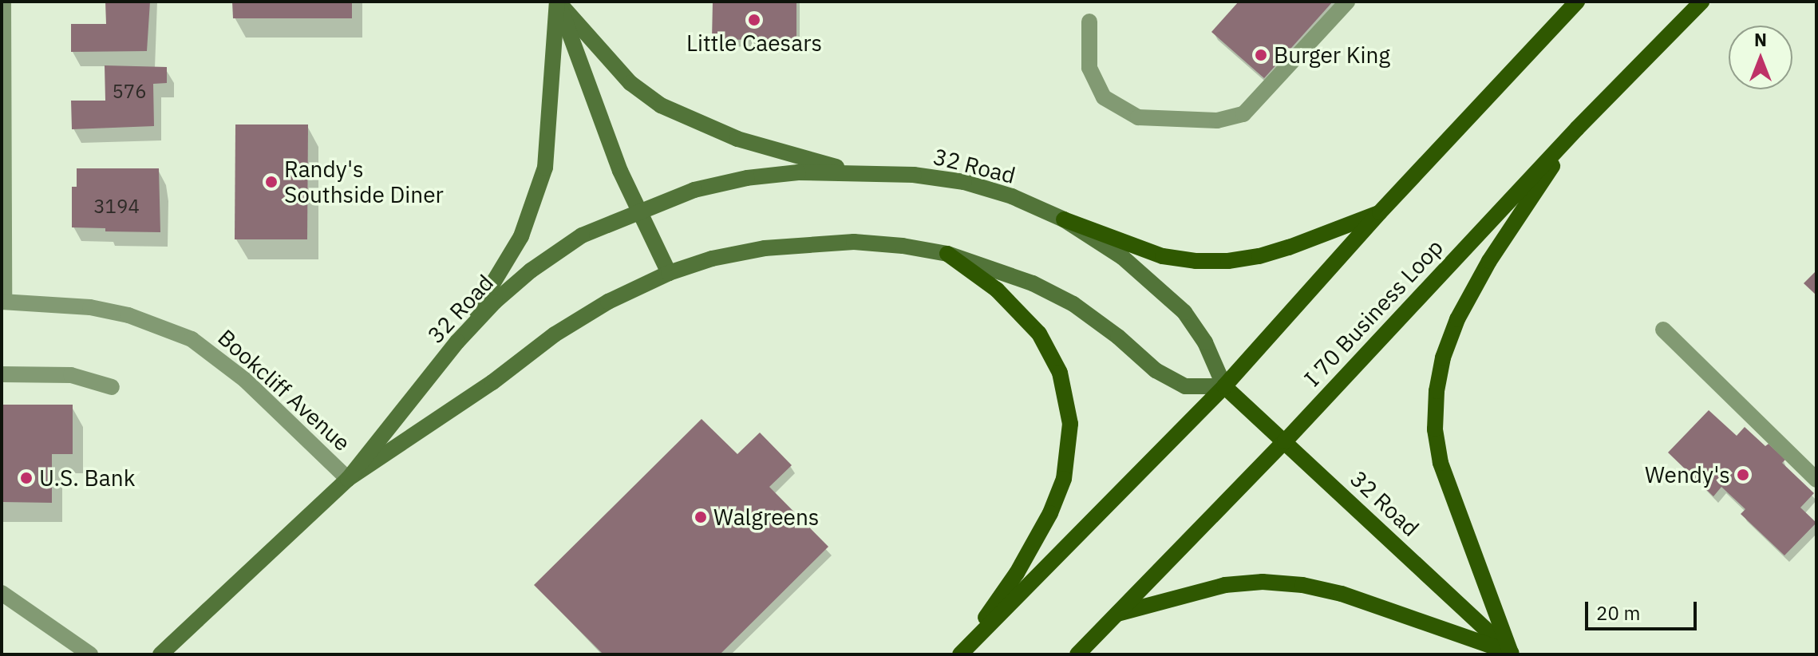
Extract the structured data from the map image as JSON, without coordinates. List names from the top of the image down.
{
  "streets": {
    "main road": ["32 Road", "I 70 Business Loop"],
    "street": ["Bookcliff Avenue"]
  },
  "crossings": [
    ["32 Road", "I 70 Business Loop"],
    ["32 Road", "Bookcliff Avenue"]
  ],
  "places": [
    "Little Caesars",
    "Burger King",
    "Randy's Southside Diner",
    "Wendy's",
    "U.S. Bank",
    "Walgreens"
  ],
  "house_numbers": ["576", "3194"],
  "scale_bar": "20 m",
  "north": "top"
}
